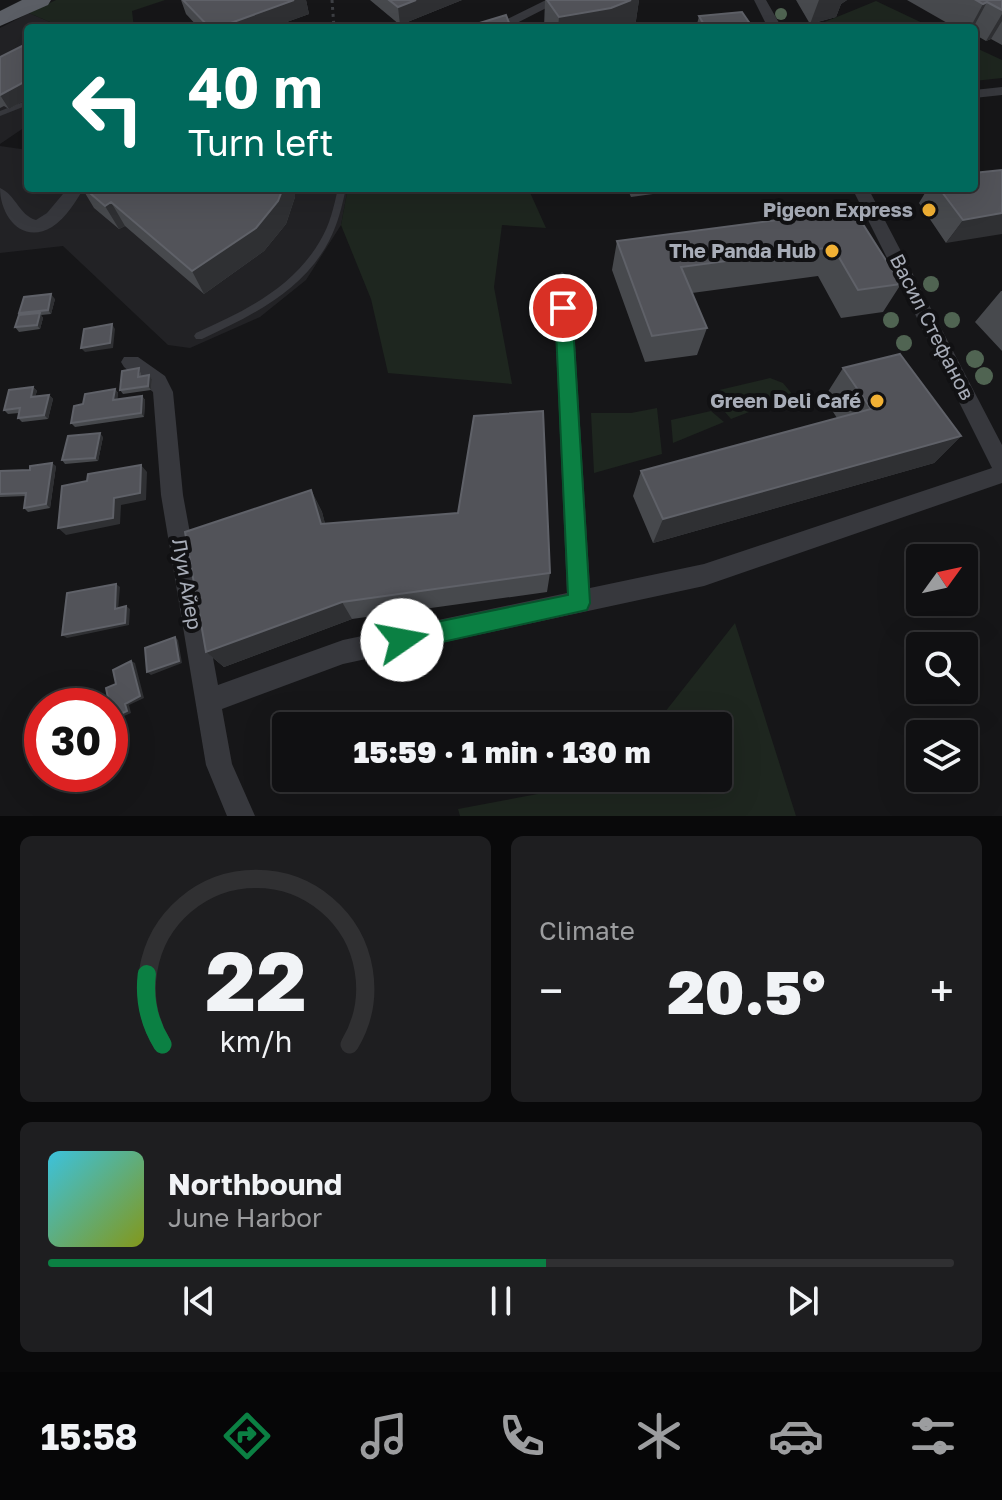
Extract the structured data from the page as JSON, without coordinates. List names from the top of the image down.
{
  "streets": {
    "street": ["Васил Стефанов", "Луи Айер"]
  },
  "places": ["Pigeon Express", "The Panda Hub", "Green Deli Café"],
  "north": "top right",
  "page": {
    "turn": ["40 m", "Turn left"],
    "limit": "30",
    "trip": "15:59 · 1 min · 130 m",
    "tile": "Climate",
    "heat": ["−", "20.5°", "+"],
    "song": ["Northbound", "June Harbor"],
    "tabs": "15:58",
    "gauge": ["22", "km/h"]
  }
}
